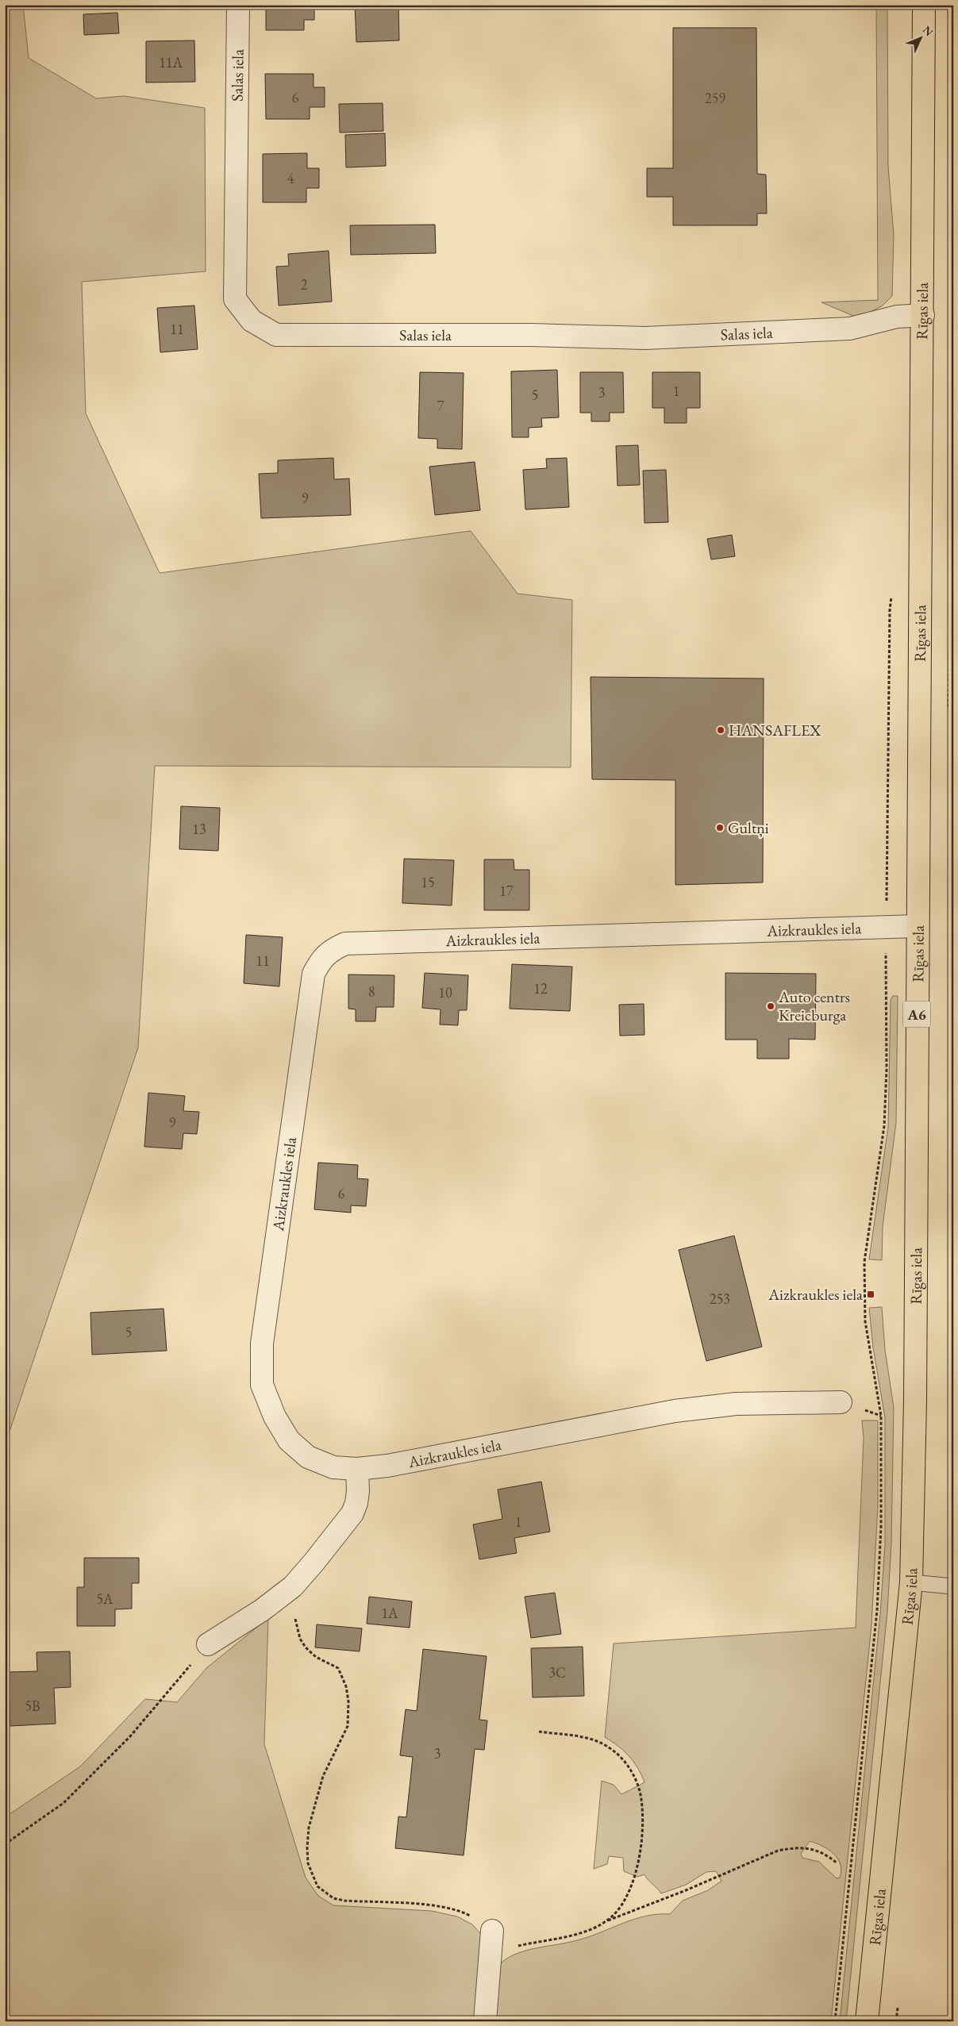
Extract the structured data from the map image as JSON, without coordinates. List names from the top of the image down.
{
  "streets": {
    "highway": ["Rīgas iela", "A6"],
    "street": ["Salas iela", "Aizkraukles iela"]
  },
  "crossings": [
    ["Salas iela", "Rīgas iela"],
    ["Rīgas iela", "Aizkraukles iela"]
  ],
  "places": {
    "other": ["HANSAFLEX", "Gultņi", "Auto centrs Kreicburga"],
    "transit": ["Aizkraukles iela"]
  },
  "house_numbers": [
    "11A",
    "6",
    "259",
    "4",
    "2",
    "11",
    "1",
    "3",
    "5",
    "7",
    "9",
    "13",
    "15",
    "17",
    "11",
    "12",
    "8",
    "10",
    "9",
    "6",
    "253",
    "5",
    "1",
    "5A",
    "1A",
    "3C",
    "5B",
    "3"
  ],
  "north": "top right"
}
